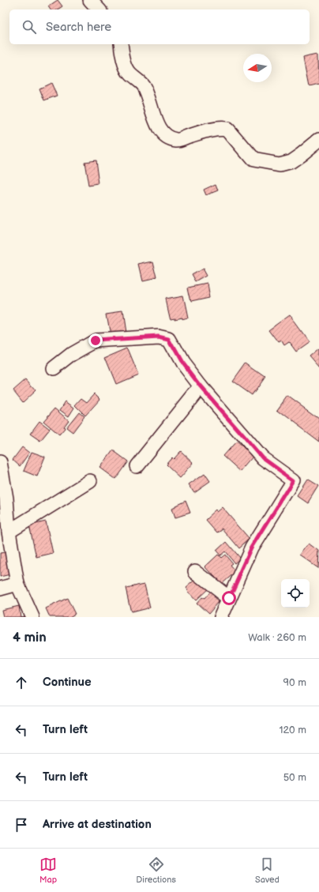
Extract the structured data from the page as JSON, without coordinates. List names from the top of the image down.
{
  "north": "left",
  "page": {
    "search": "Search here",
    "heading": ["4 min", "Walk · 260 m"],
    "list": [
      ["Continue", "90 m"],
      ["Turn left", "120 m"],
      ["Turn left", "50 m"],
      "Arrive at destination"
    ],
    "nav": ["Map", "Directions", "Saved"]
  }
}
